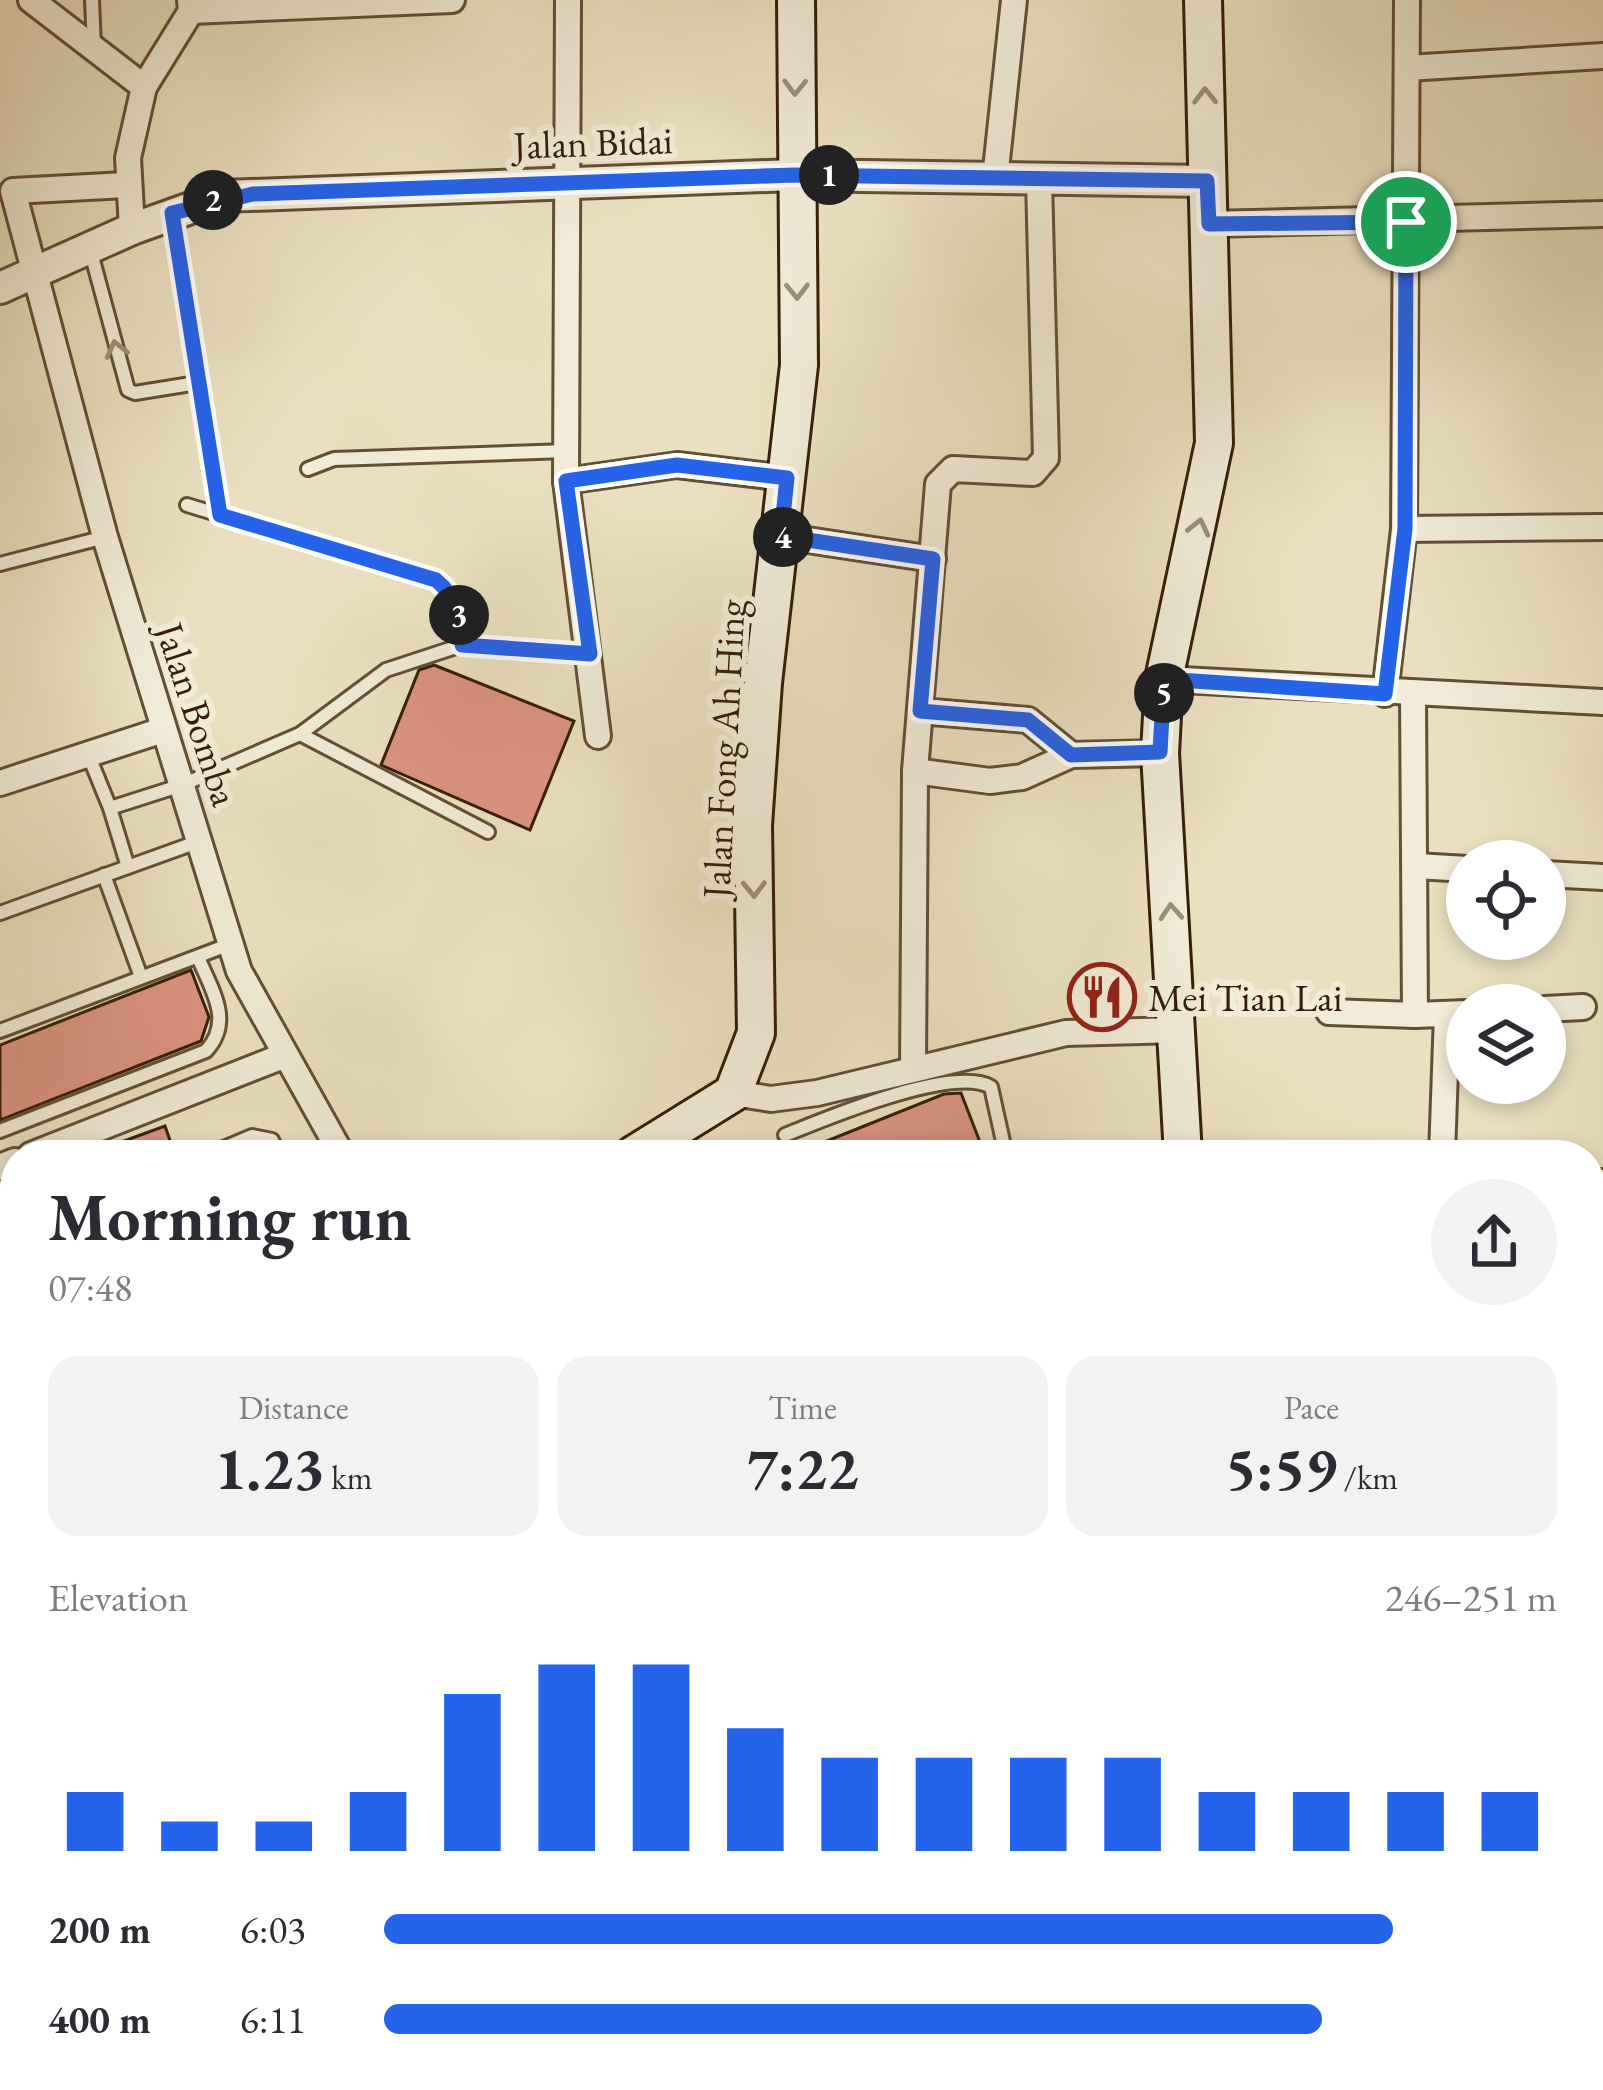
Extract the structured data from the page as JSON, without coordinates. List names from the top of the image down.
{
  "streets": {
    "main road": ["Jalan Fong Ah Hing"],
    "street": ["Jalan Bidai", "Jalan Bomba"]
  },
  "crossings": [
    ["Jalan Bidai", "Jalan Bomba"],
    ["Jalan Bidai", "Jalan Fong Ah Hing"]
  ],
  "one_way": ["Jalan Fong Ah Hing"],
  "places": {
    "restaurant": ["Mei Tian Lai"]
  },
  "page": {
    "pins": [
      "1",
      "2",
      "4",
      "3",
      "5"
    ],
    "heading": ["Morning run", "07:48"],
    "stats": [
      ["Distance", "1.23 km"],
      ["Time", "7:22"],
      ["Pace", "5:59 /km"]
    ],
    "chart": ["Elevation", "246–251 m"],
    "list": [
      {
        "name": "200 m",
        "note": "6:03"
      },
      {
        "name": "400 m",
        "note": "6:11"
      }
    ]
  }
}
